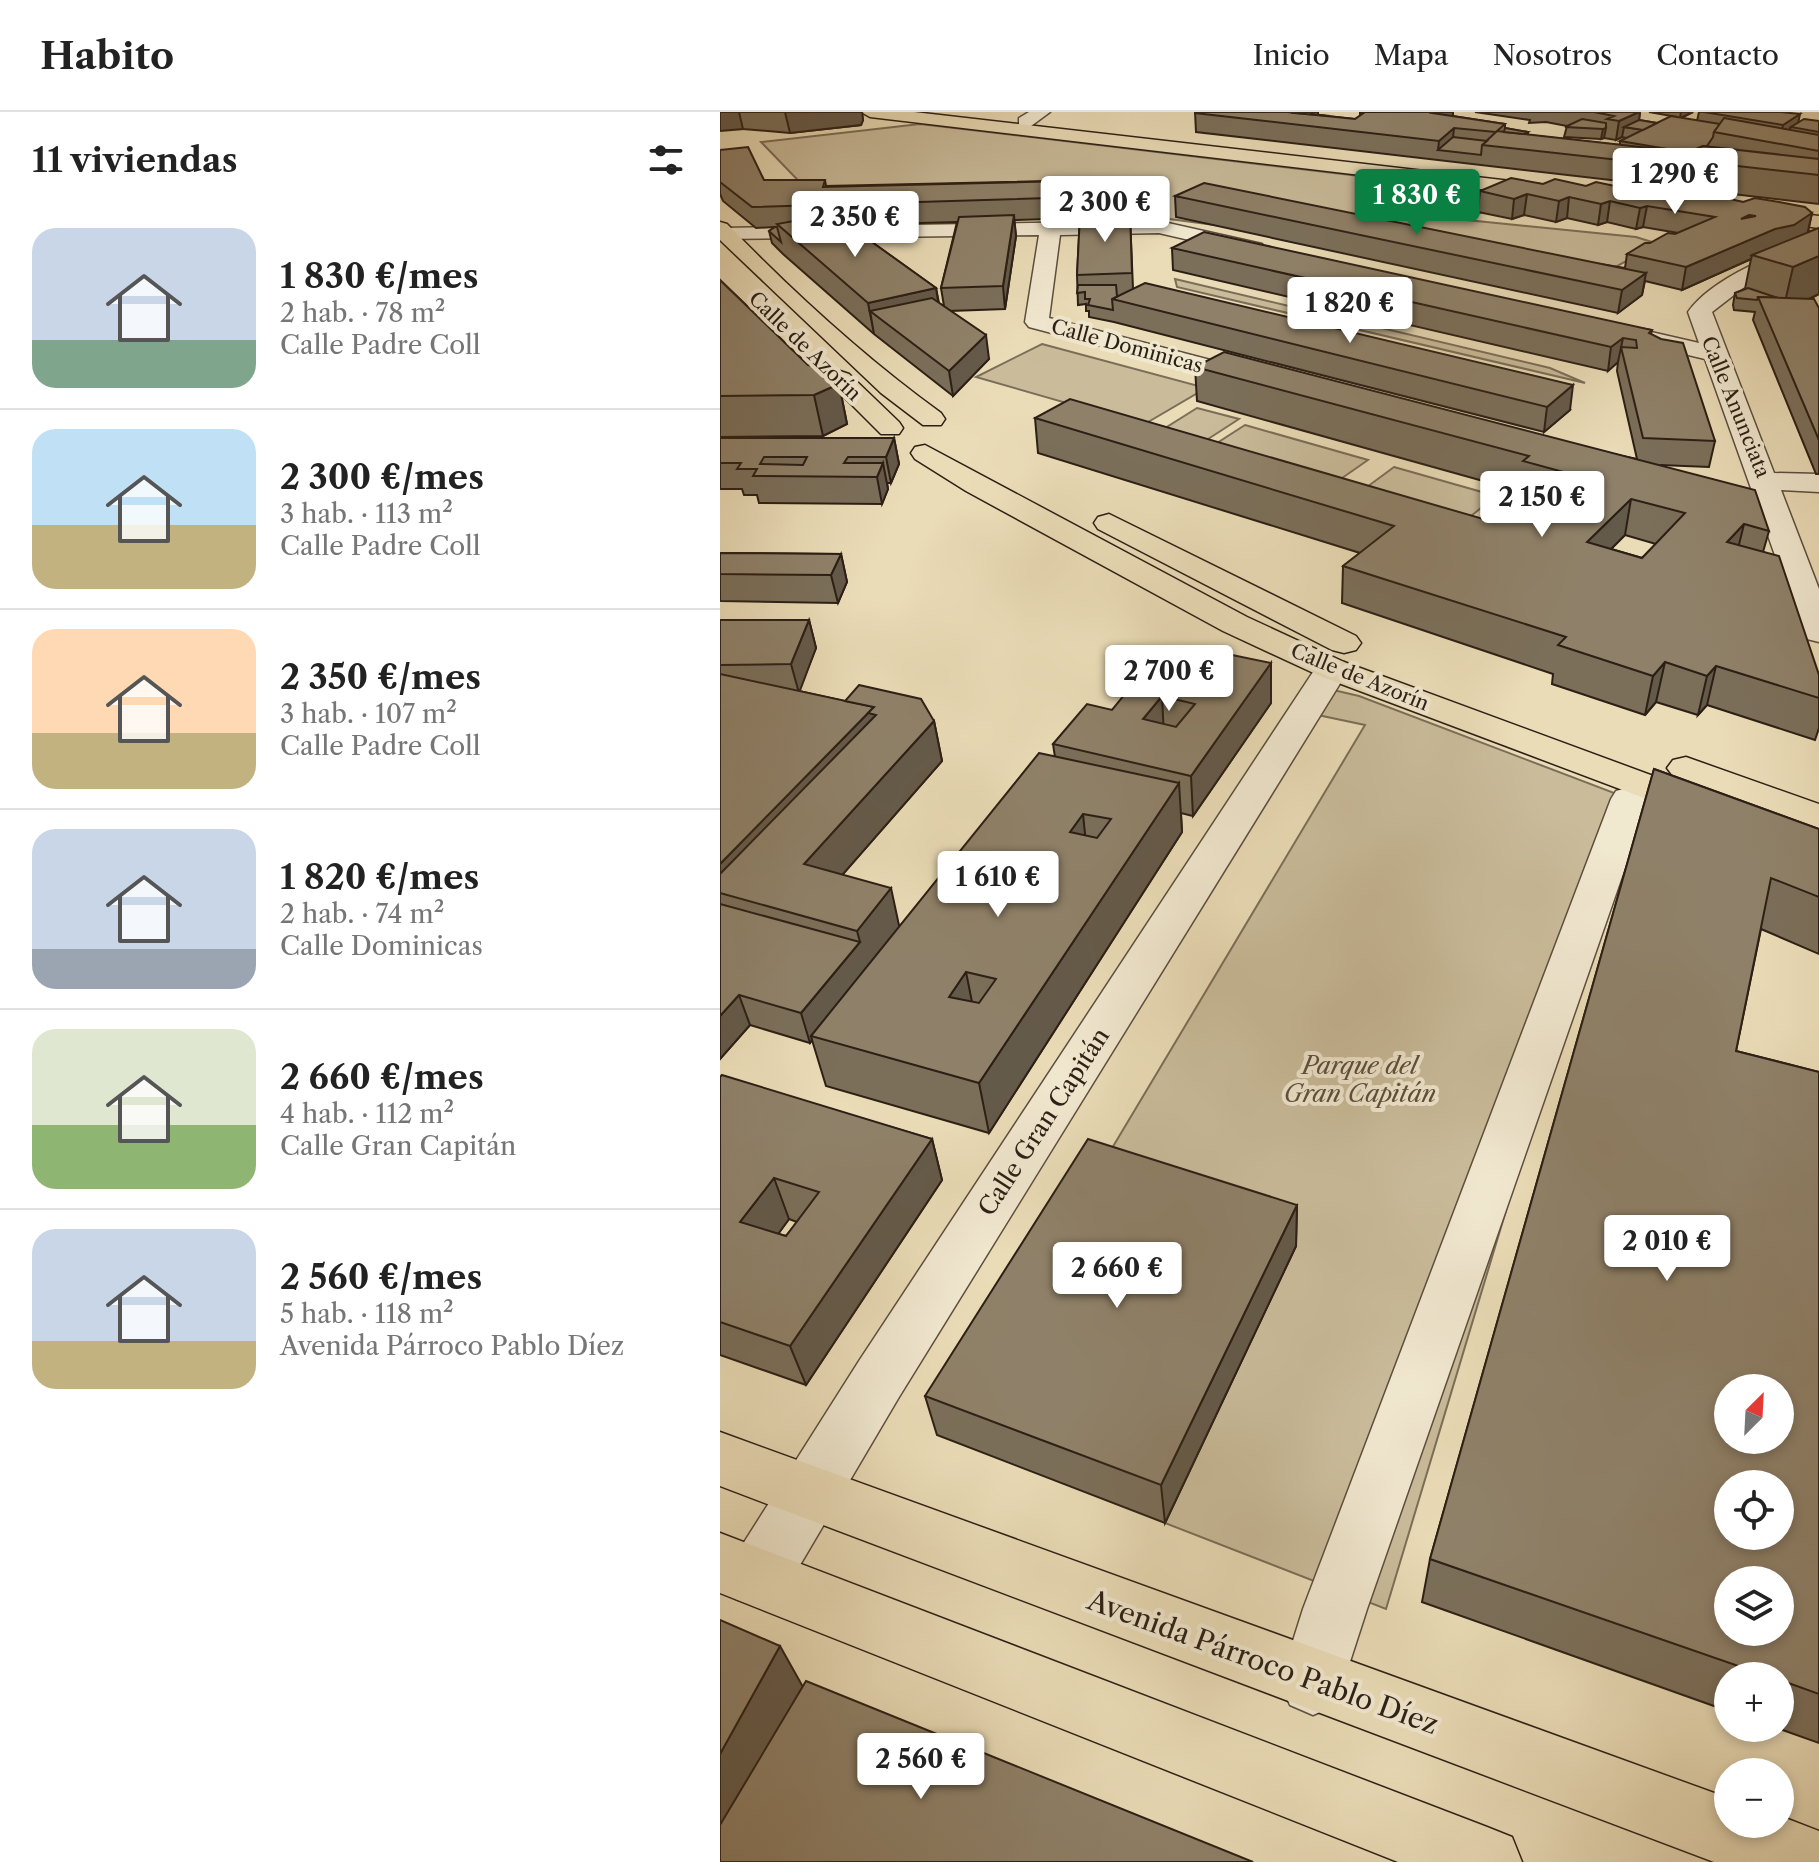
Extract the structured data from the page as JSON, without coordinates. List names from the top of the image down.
{
  "streets": {
    "main road": ["Calle de Azorín", "Avenida Párroco Pablo Díez"],
    "street": ["Calle Dominicas", "Calle Anunciata", "Calle Gran Capitán"]
  },
  "crossings": [
    ["Calle de Azorín", "Calle Gran Capitán"],
    ["Calle Gran Capitán", "Avenida Párroco Pablo Díez"]
  ],
  "parks": ["Parque del Gran Capitán"],
  "north": "top right",
  "page": {
    "header": "Habito",
    "nav": [
      "Inicio",
      "Mapa",
      "Nosotros",
      "Contacto"
    ],
    "heading": "11 viviendas",
    "price": [
      "1 290 €",
      "1 830 €",
      "2 300 €",
      "2 350 €",
      "1 820 €",
      "2 150 €",
      "2 700 €",
      "1 610 €",
      "2 010 €",
      "2 660 €",
      "2 560 €"
    ],
    "list": [
      {
        "name": "1 830 €/mes",
        "note": "2 hab. · 78 m² · Calle Padre Coll"
      },
      {
        "name": "2 300 €/mes",
        "note": "3 hab. · 113 m² · Calle Padre Coll"
      },
      {
        "name": "2 350 €/mes",
        "note": "3 hab. · 107 m² · Calle Padre Coll"
      },
      {
        "name": "1 820 €/mes",
        "note": "2 hab. · 74 m² · Calle Dominicas"
      },
      {
        "name": "2 660 €/mes",
        "note": "4 hab. · 112 m² · Calle Gran Capitán"
      },
      {
        "name": "2 560 €/mes",
        "note": "5 hab. · 118 m² · Avenida Párroco Pablo Díez"
      }
    ],
    "map_buttons": ["+", "−"]
  }
}
